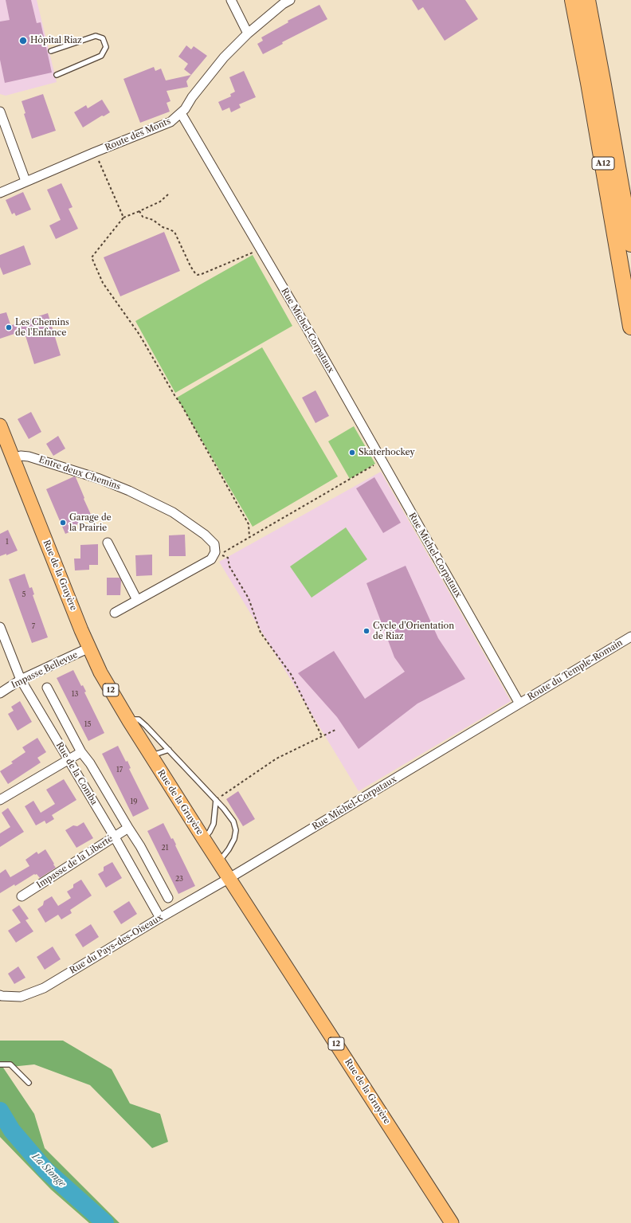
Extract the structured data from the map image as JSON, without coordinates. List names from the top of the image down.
{
  "streets": {
    "highway": ["A12"],
    "main road": ["Rue de la Gruyère", "12"],
    "street": [
      "Route des Monts",
      "Rue Michel-Corpataux",
      "Entre deux Chemins",
      "Impasse Bellevue",
      "Route du Temple-Romain",
      "Rue de la Comba",
      "Impasse de la Liberté",
      "Rue du Pays-des-Oiseaux"
    ]
  },
  "crossings": [
    ["Route des Monts", "Rue Michel-Corpataux"],
    ["Rue Michel-Corpataux", "Rue de la Gruyère"],
    ["Rue Michel-Corpataux", "Route du Temple-Romain"],
    ["Rue Michel-Corpataux", "Rue du Pays-des-Oiseaux"],
    ["Entre deux Chemins", "Rue de la Gruyère"],
    ["Rue de la Gruyère", "Impasse Bellevue"],
    ["Rue de la Gruyère", "Rue du Pays-des-Oiseaux"],
    ["Impasse Bellevue", "Rue de la Comba"],
    ["Rue de la Comba", "Impasse de la Liberté"],
    ["Rue de la Comba", "Rue du Pays-des-Oiseaux"]
  ],
  "water": ["La Sionge"],
  "places": [
    "Hôpital Riaz",
    "Les Chemins de l'Enfance",
    "Skaterhockey",
    "Garage de la Prairie",
    "Cycle d'Orientation de Riaz"
  ],
  "house_numbers": [
    "1",
    "5",
    "7",
    "13",
    "15",
    "17",
    "19",
    "21",
    "23"
  ]
}
